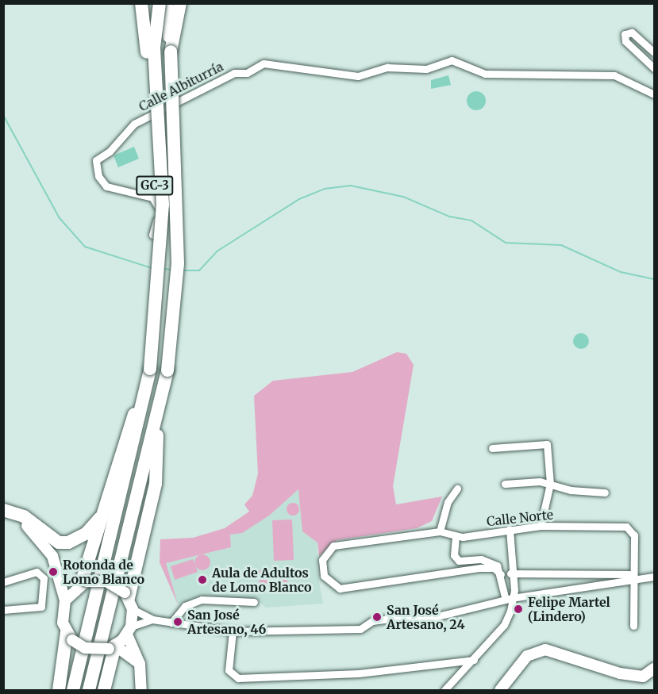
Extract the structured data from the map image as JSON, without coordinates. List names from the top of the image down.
{
  "streets": {
    "highway": ["GC-3"],
    "street": ["Calle Albiturría", "Calle Norte"]
  },
  "places": [
    "Rotonda de Lomo Blanco",
    "Aula de Adultos de Lomo Blanco",
    "Felipe Martel (Lindero)",
    "San José Artesano, 24",
    "San José Artesano, 46"
  ]
}
